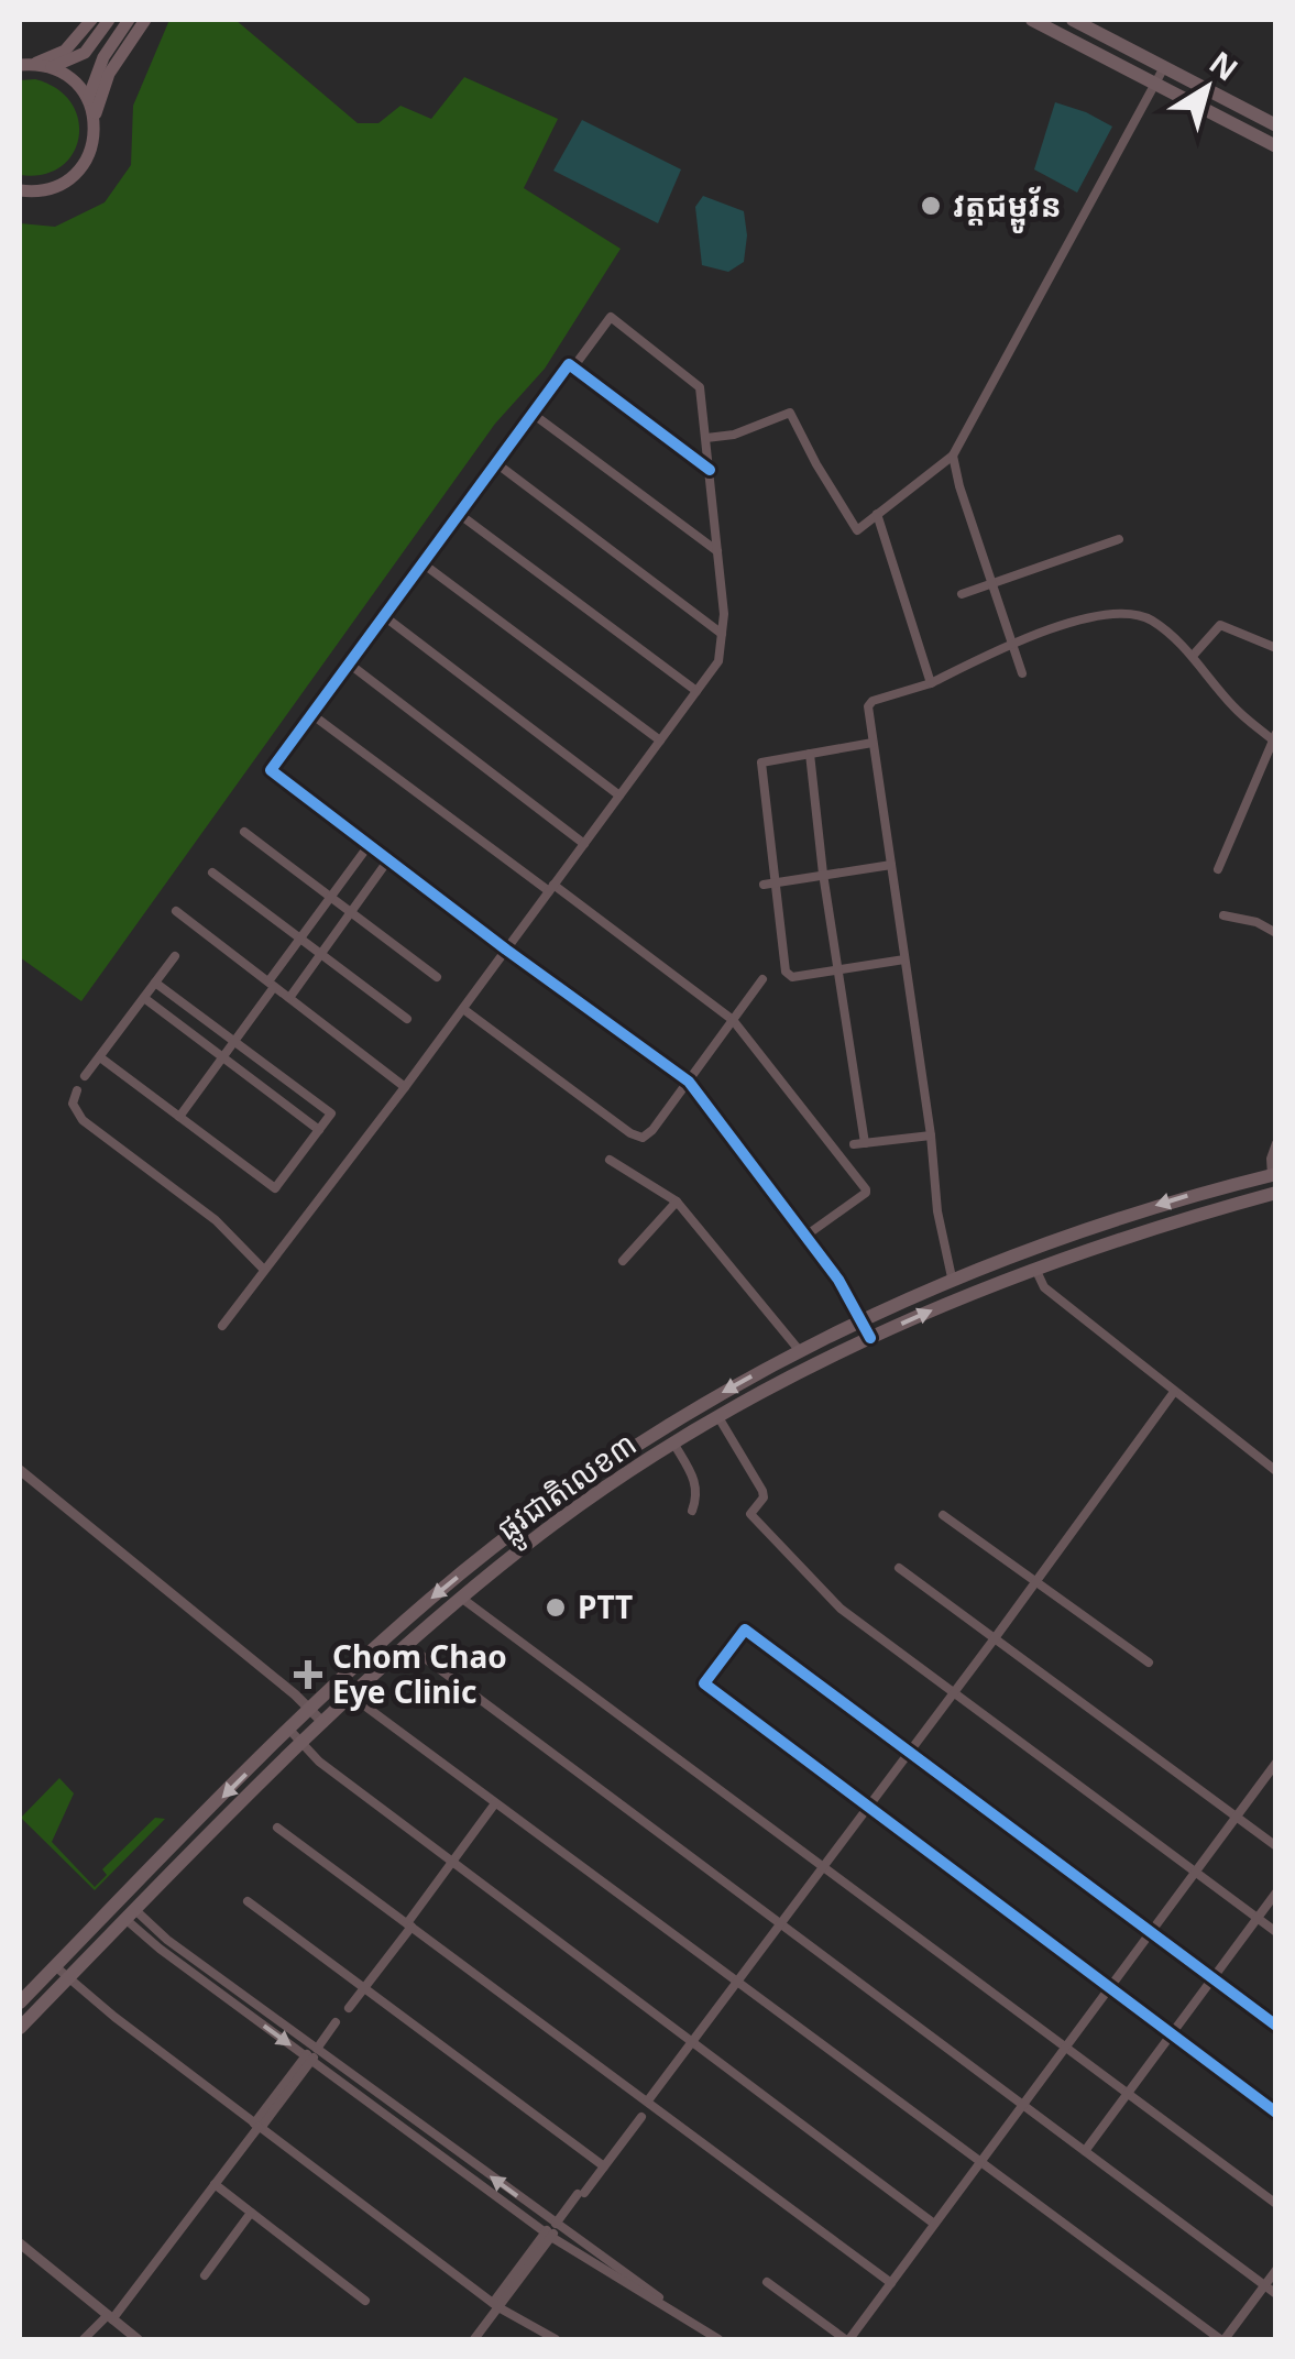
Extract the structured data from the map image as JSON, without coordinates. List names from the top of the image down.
{
  "streets": {
    "highway": ["ផ្លូវជាតិលេខ៣"]
  },
  "places": {
    "other": ["វត្តជម្ពូវ័ន", "PTT"],
    "health": ["Chom Chao Eye Clinic"]
  },
  "north": "top right"
}
